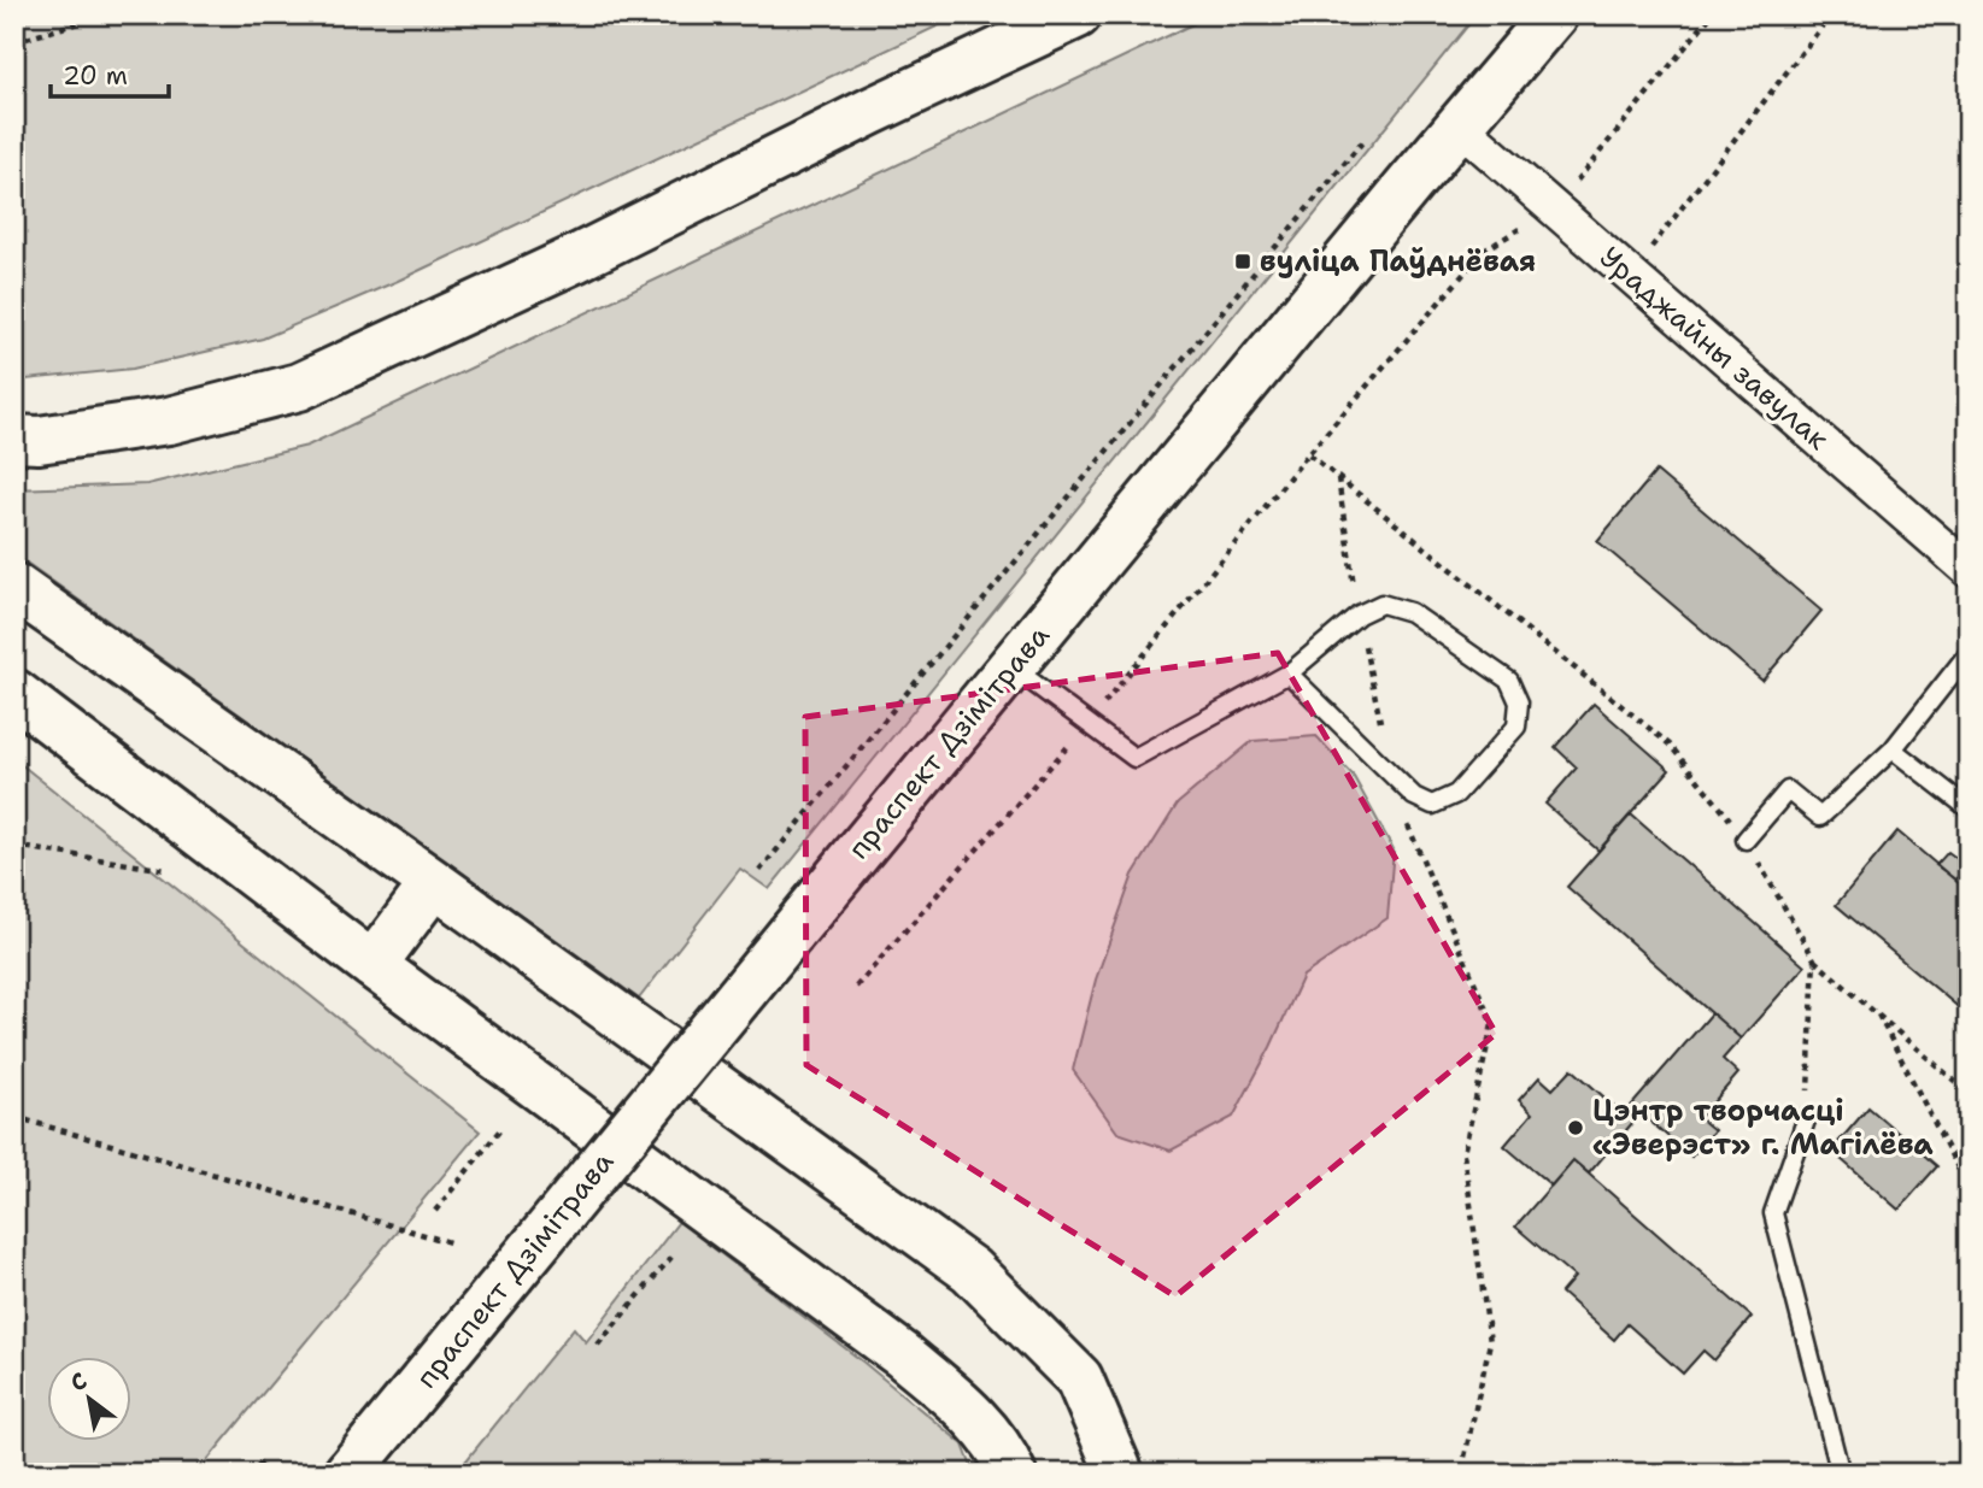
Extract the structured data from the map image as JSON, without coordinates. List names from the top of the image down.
{
  "streets": {
    "main road": ["праспект Дзімітрава"],
    "street": ["Ураджайны завулак"]
  },
  "crossings": [
    ["Ураджайны завулак", "праспект Дзімітрава"]
  ],
  "places": {
    "transit": ["вуліца Паўднёвая"],
    "other": ["Цэнтр творчасці «Эверэст» г. Магілёва"]
  },
  "scale_bar": "20 m",
  "north": "top left"
}
